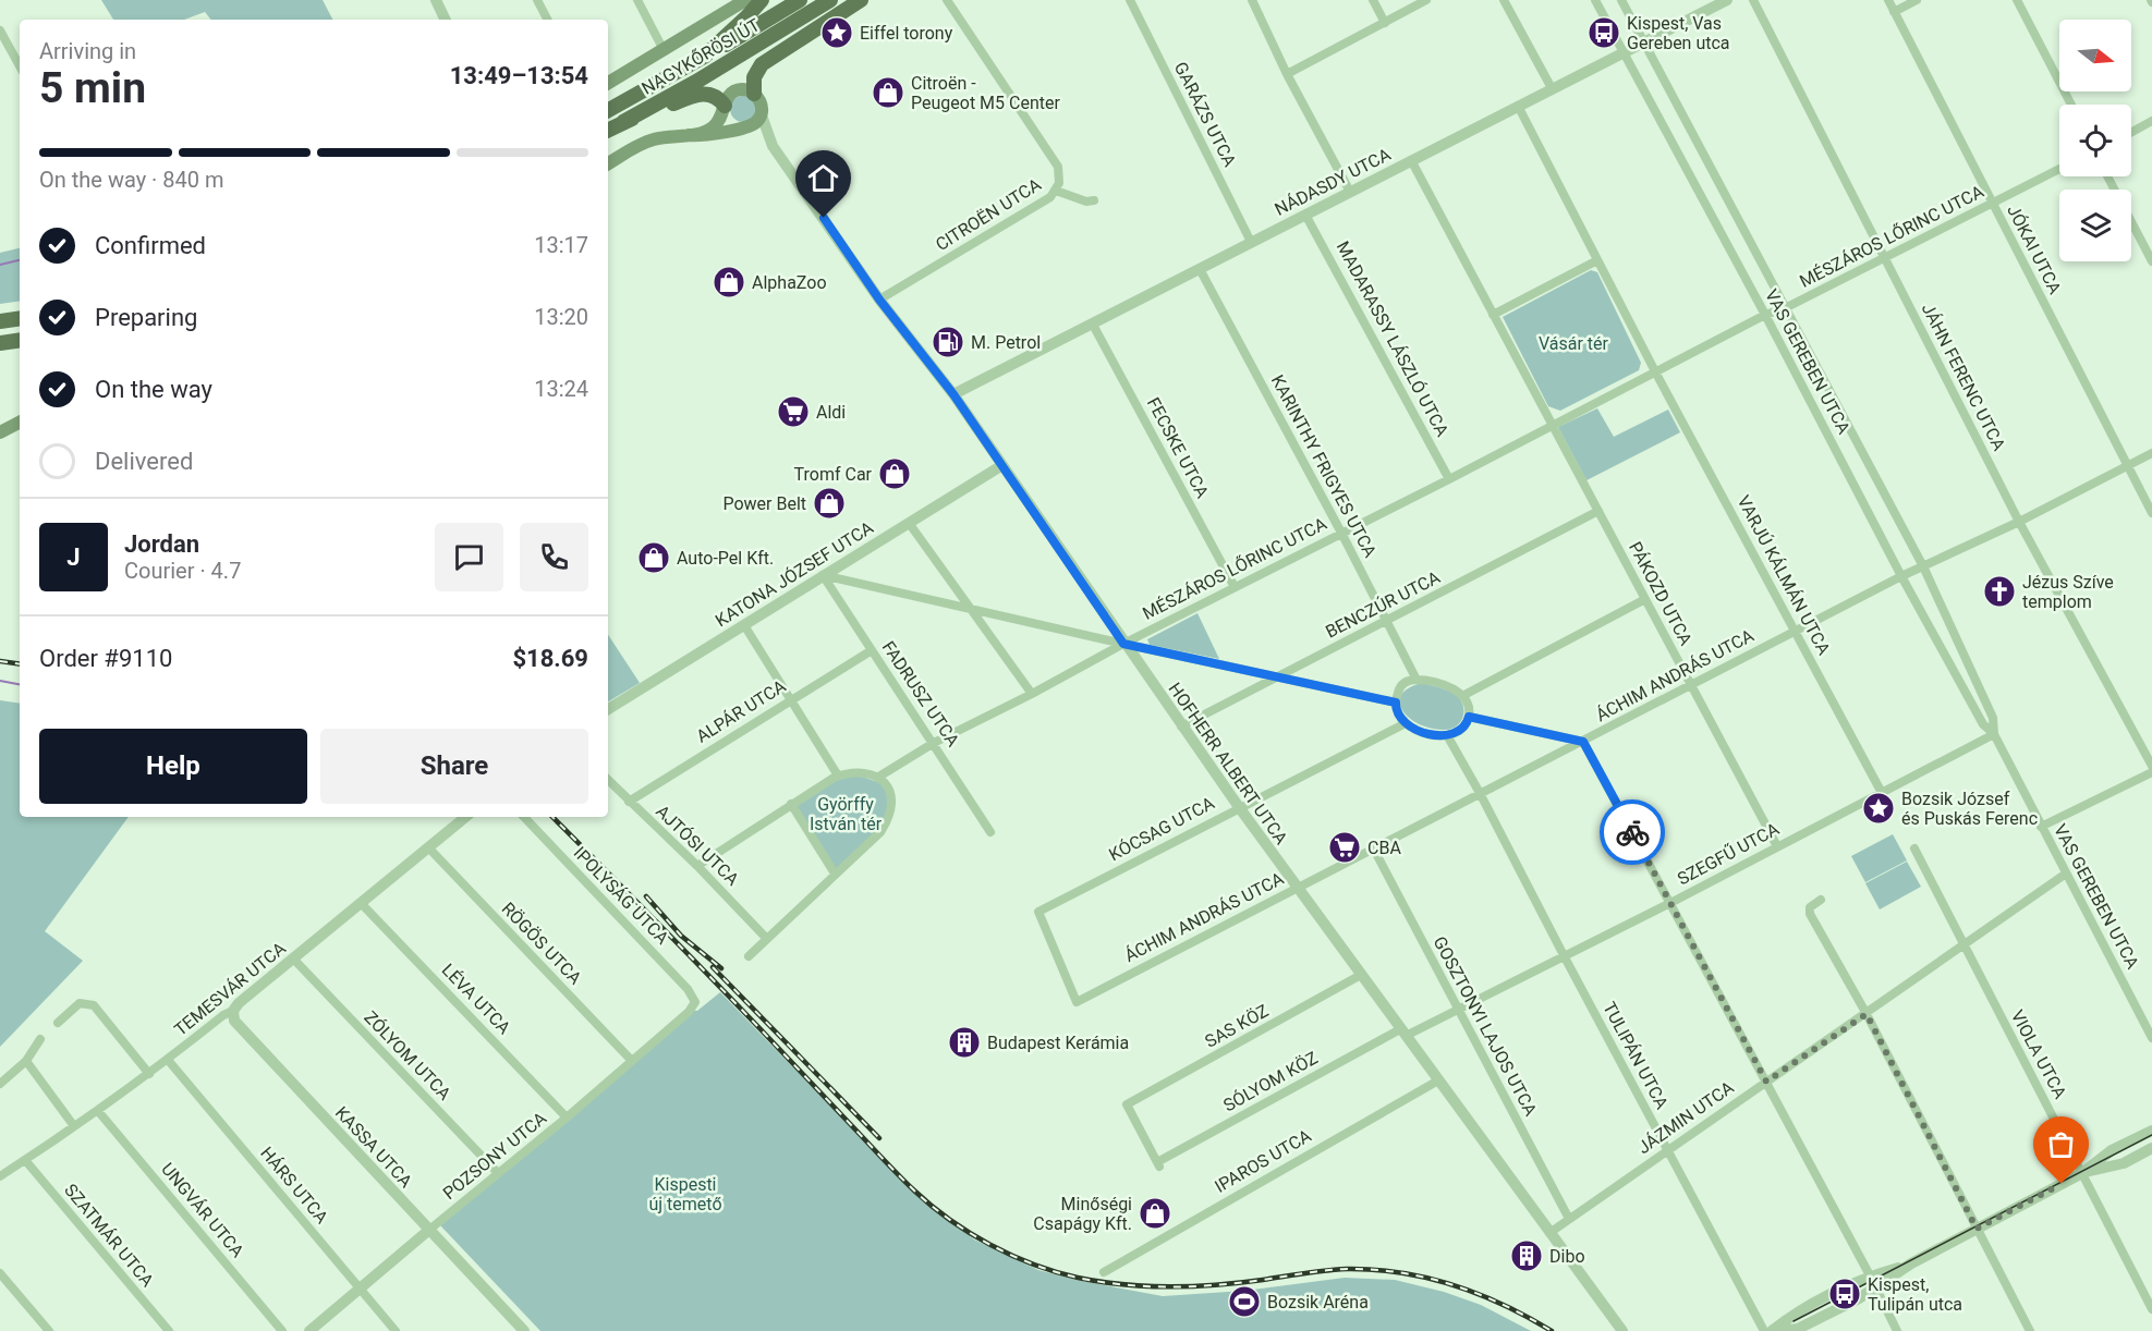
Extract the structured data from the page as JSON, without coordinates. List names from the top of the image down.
{
  "streets": {
    "main road": ["NAGYKŐRÖSI ÚT"],
    "street": [
      "GARÁZS UTCA",
      "NÁDASDY UTCA",
      "CITROËN UTCA",
      "MÉSZÁROS LŐRINC UTCA",
      "JÓKAI UTCA",
      "MADARASSY LÁSZLÓ UTCA",
      "VAS GEREBEN UTCA",
      "JÁHN FERENC UTCA",
      "FECSKE UTCA",
      "KARINTHY FRIGYES UTCA",
      "KATONA JÓZSEF UTCA",
      "VARJÚ KÁLMÁN UTCA",
      "PÁKOZD UTCA",
      "BENCZÚR UTCA",
      "ÁCHIM ANDRÁS UTCA",
      "FADRUSZ UTCA",
      "ALPÁR UTCA",
      "HOFHERR ALBERT UTCA",
      "KÓCSAG UTCA",
      "AJTÓSI UTCA",
      "SZEGFŰ UTCA",
      "IPOLYSÁG UTCA",
      "RÖGÖS UTCA",
      "TEMESVÁR UTCA",
      "LÉVA UTCA",
      "SAS KÖZ",
      "GOSZTONYI LAJOS UTCA",
      "VIOLA UTCA",
      "ZÓLYOM UTCA",
      "TULIPÁN UTCA",
      "SÓLYOM KÖZ",
      "JÁZMIN UTCA",
      "KASSA UTCA",
      "POZSONY UTCA",
      "IPAROS UTCA",
      "HÁRS UTCA",
      "UNGVÁR UTCA",
      "SZATMÁR UTCA"
    ]
  },
  "crossings": [
    ["GARÁZS UTCA", "NÁDASDY UTCA"],
    ["NÁDASDY UTCA", "MADARASSY LÁSZLÓ UTCA"],
    ["NÁDASDY UTCA", "VAS GEREBEN UTCA"],
    ["NÁDASDY UTCA", "FECSKE UTCA"],
    ["NÁDASDY UTCA", "KARINTHY FRIGYES UTCA"],
    ["NÁDASDY UTCA", "HOFHERR ALBERT UTCA"],
    ["CITROËN UTCA", "HOFHERR ALBERT UTCA"],
    ["MÉSZÁROS LŐRINC UTCA", "JÓKAI UTCA"],
    ["MÉSZÁROS LŐRINC UTCA", "MADARASSY LÁSZLÓ UTCA"],
    ["MÉSZÁROS LŐRINC UTCA", "VAS GEREBEN UTCA"],
    ["MÉSZÁROS LŐRINC UTCA", "JÁHN FERENC UTCA"],
    ["MÉSZÁROS LŐRINC UTCA", "FECSKE UTCA"],
    ["MÉSZÁROS LŐRINC UTCA", "KARINTHY FRIGYES UTCA"],
    ["MÉSZÁROS LŐRINC UTCA", "VARJÚ KÁLMÁN UTCA"],
    ["MÉSZÁROS LŐRINC UTCA", "PÁKOZD UTCA"],
    ["MÉSZÁROS LŐRINC UTCA", "FADRUSZ UTCA"],
    ["MÉSZÁROS LŐRINC UTCA", "HOFHERR ALBERT UTCA"],
    ["JÓKAI UTCA", "ÁCHIM ANDRÁS UTCA"],
    ["VAS GEREBEN UTCA", "ÁCHIM ANDRÁS UTCA"],
    ["VAS GEREBEN UTCA", "SZEGFŰ UTCA"],
    ["VAS GEREBEN UTCA", "JÁZMIN UTCA"],
    ["JÁHN FERENC UTCA", "ÁCHIM ANDRÁS UTCA"],
    ["KARINTHY FRIGYES UTCA", "BENCZÚR UTCA"],
    ["KARINTHY FRIGYES UTCA", "KÓCSAG UTCA"],
    ["KATONA JÓZSEF UTCA", "FADRUSZ UTCA"],
    ["KATONA JÓZSEF UTCA", "HOFHERR ALBERT UTCA"],
    ["VARJÚ KÁLMÁN UTCA", "ÁCHIM ANDRÁS UTCA"],
    ["VARJÚ KÁLMÁN UTCA", "SZEGFŰ UTCA"],
    ["PÁKOZD UTCA", "BENCZÚR UTCA"],
    ["PÁKOZD UTCA", "ÁCHIM ANDRÁS UTCA"],
    ["PÁKOZD UTCA", "SZEGFŰ UTCA"],
    ["BENCZÚR UTCA", "HOFHERR ALBERT UTCA"],
    ["ÁCHIM ANDRÁS UTCA", "HOFHERR ALBERT UTCA"],
    ["ÁCHIM ANDRÁS UTCA", "KÓCSAG UTCA"],
    ["ÁCHIM ANDRÁS UTCA", "GOSZTONYI LAJOS UTCA"],
    ["ÁCHIM ANDRÁS UTCA", "TULIPÁN UTCA"],
    ["FADRUSZ UTCA", "ALPÁR UTCA"],
    ["ALPÁR UTCA", "AJTÓSI UTCA"],
    ["HOFHERR ALBERT UTCA", "KÓCSAG UTCA"],
    ["HOFHERR ALBERT UTCA", "SZEGFŰ UTCA"],
    ["HOFHERR ALBERT UTCA", "SAS KÖZ"],
    ["HOFHERR ALBERT UTCA", "SÓLYOM KÖZ"],
    ["HOFHERR ALBERT UTCA", "JÁZMIN UTCA"],
    ["HOFHERR ALBERT UTCA", "IPAROS UTCA"],
    ["SZEGFŰ UTCA", "GOSZTONYI LAJOS UTCA"],
    ["SZEGFŰ UTCA", "TULIPÁN UTCA"],
    ["SZEGFŰ UTCA", "SÓLYOM KÖZ"],
    ["IPOLYSÁG UTCA", "POZSONY UTCA"],
    ["RÖGÖS UTCA", "TEMESVÁR UTCA"],
    ["RÖGÖS UTCA", "POZSONY UTCA"],
    ["TEMESVÁR UTCA", "LÉVA UTCA"],
    ["TEMESVÁR UTCA", "ZÓLYOM UTCA"],
    ["TEMESVÁR UTCA", "KASSA UTCA"],
    ["TEMESVÁR UTCA", "HÁRS UTCA"],
    ["TEMESVÁR UTCA", "UNGVÁR UTCA"],
    ["TEMESVÁR UTCA", "SZATMÁR UTCA"],
    ["LÉVA UTCA", "POZSONY UTCA"],
    ["SAS KÖZ", "SÓLYOM KÖZ"],
    ["GOSZTONYI LAJOS UTCA", "JÁZMIN UTCA"],
    ["VIOLA UTCA", "JÁZMIN UTCA"],
    ["ZÓLYOM UTCA", "POZSONY UTCA"],
    ["TULIPÁN UTCA", "JÁZMIN UTCA"],
    ["KASSA UTCA", "POZSONY UTCA"],
    ["POZSONY UTCA", "HÁRS UTCA"]
  ],
  "parks": ["Vásár tér", "Györffy István tér", "Kispesti új temető"],
  "places": {
    "place": ["Eiffel torony", "Bozsik József és Puskás Ferenc"],
    "bus stop": ["Kispest, Vas Gereben utca", "Kispest, Tulipán utca"],
    "shop": [
      "Citroën - Peugeot M5 Center",
      "AlphaZoo",
      "Tromf Car",
      "Power Belt",
      "Auto-Pel Kft.",
      "Minőségi Csapágy Kft."
    ],
    "fuel station": ["M. Petrol"],
    "supermarket": ["Aldi", "CBA"],
    "church": ["Jézus Szíve templom"],
    "building": ["Budapest Kerámia", "Dibo"],
    "sports": ["Bozsik Aréna"]
  },
  "north": "right",
  "page": {
    "heading": ["5 min", "Arriving in", "13:49–13:54"],
    "panel": [
      "Jordan",
      "Courier · 4.7",
      "Order #9110",
      "$18.69"
    ],
    "bar": "On the way · 840 m",
    "list": [
      ["Confirmed", "13:17"],
      ["Preparing", "13:20"],
      ["On the way", "13:24"],
      "Delivered"
    ],
    "round": "J",
    "buttons": ["Help", "Share"]
  }
}
